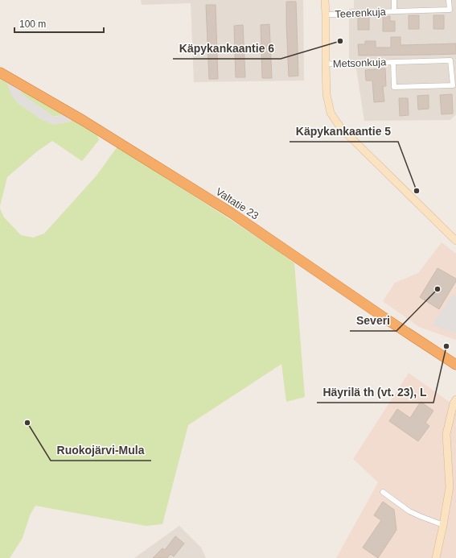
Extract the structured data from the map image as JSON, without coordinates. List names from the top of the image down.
{
  "streets": {
    "highway": ["Valtatie 23"],
    "street": ["Teerenkuja", "Metsonkuja"]
  },
  "places": [
    "Käpykankaantie 6",
    "Käpykankaantie 5",
    "Severi",
    "Häyrilä th (vt. 23), L",
    "Ruokojärvi-Mula"
  ],
  "scale_bar": "100 m"
}
